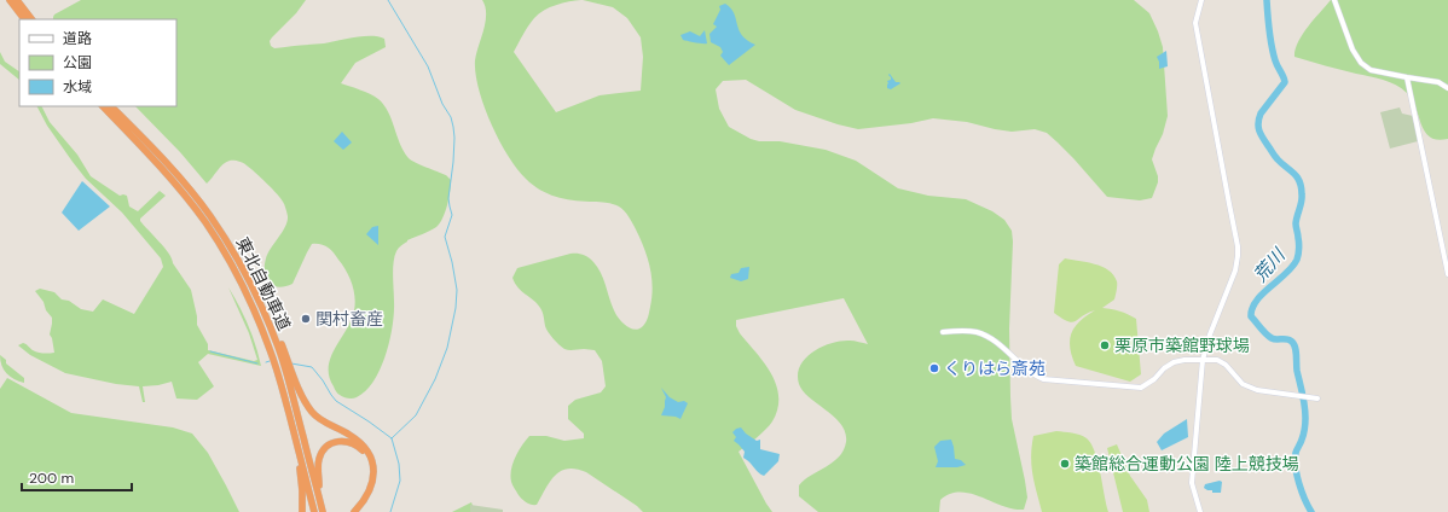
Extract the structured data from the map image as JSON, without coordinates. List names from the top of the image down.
{
  "streets": {
    "highway": ["東北自動車道"]
  },
  "water": ["荒川"],
  "places": [
    "関村畜産",
    "栗原市築館野球場",
    "くりはら斎苑",
    "築館総合運動公園 陸上競技場"
  ],
  "legend": ["道路", "公園", "水域"],
  "scale_bar": "200 m"
}
